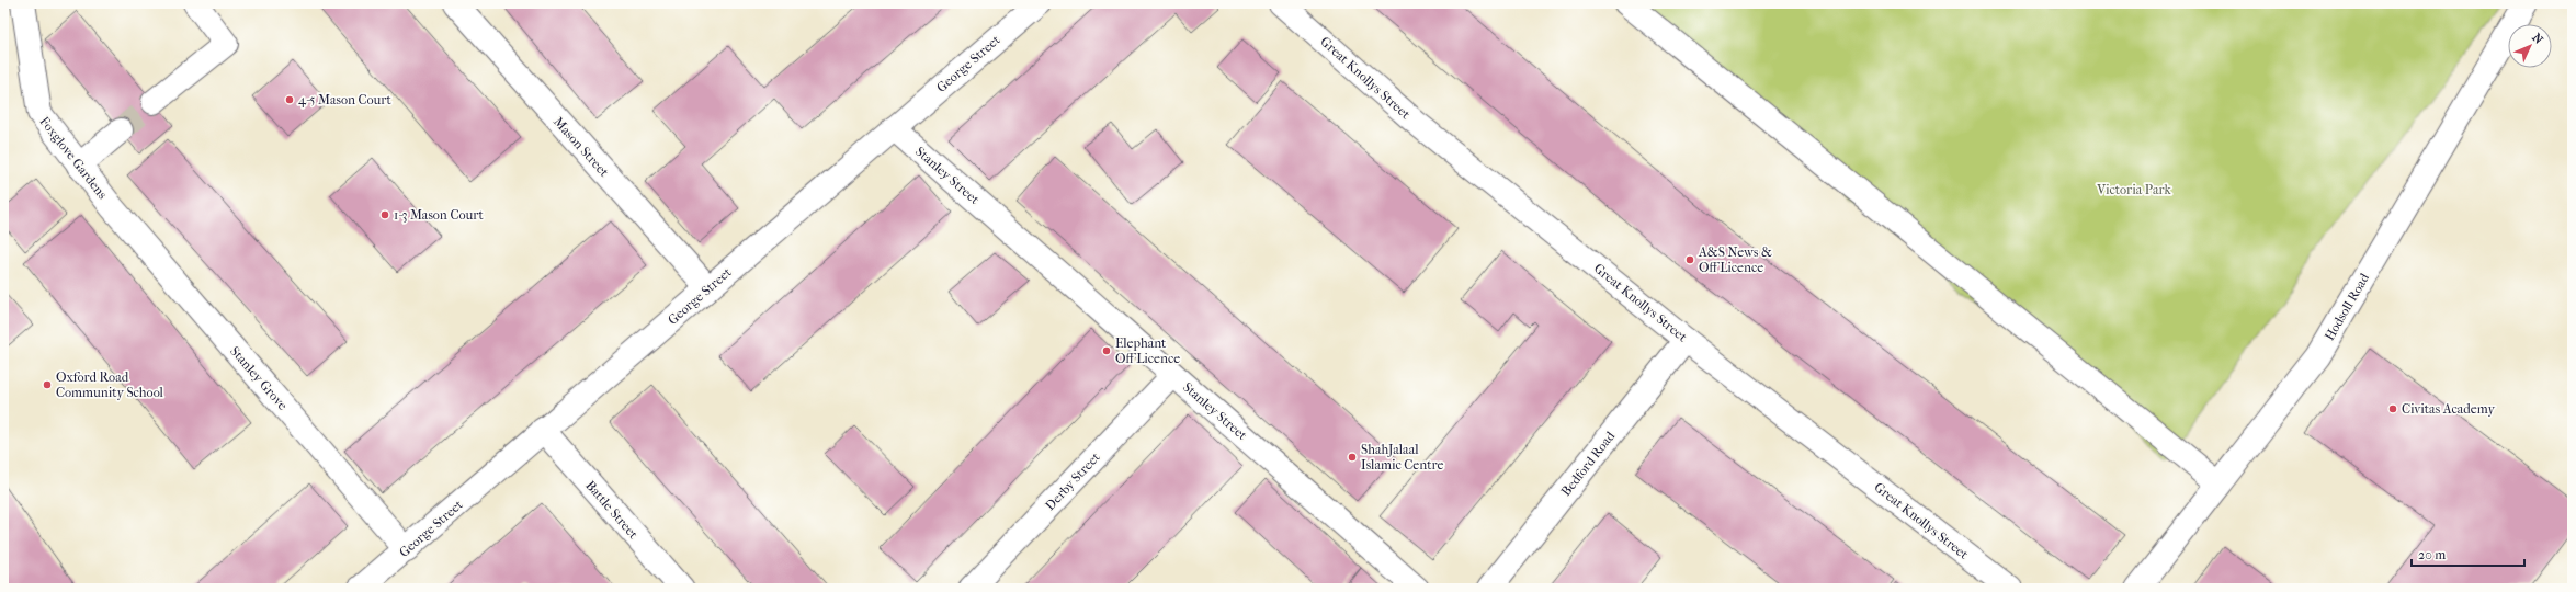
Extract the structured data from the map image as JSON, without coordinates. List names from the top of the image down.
{
  "streets": {
    "street": [
      "George Street",
      "Great Knollys Street",
      "Mason Street",
      "Foxglove Gardens",
      "Stanley Street",
      "Hodsoll Road",
      "Stanley Grove",
      "Bedford Road",
      "Derby Street",
      "Battle Street"
    ]
  },
  "crossings": [
    ["George Street", "Mason Street"],
    ["George Street", "Stanley Street"],
    ["George Street", "Stanley Grove"],
    ["George Street", "Battle Street"],
    ["Great Knollys Street", "Bedford Road"],
    ["Foxglove Gardens", "Stanley Grove"],
    ["Stanley Street", "Derby Street"]
  ],
  "parks": ["Victoria Park"],
  "places": [
    "4-5 Mason Court",
    "1-3 Mason Court",
    "A&S News & Off Licence",
    "Elephant Off Licence",
    "Oxford Road Community School",
    "Civitas Academy",
    "ShahJalaal Islamic Centre"
  ],
  "scale_bar": "20 m",
  "north": "top right"
}
